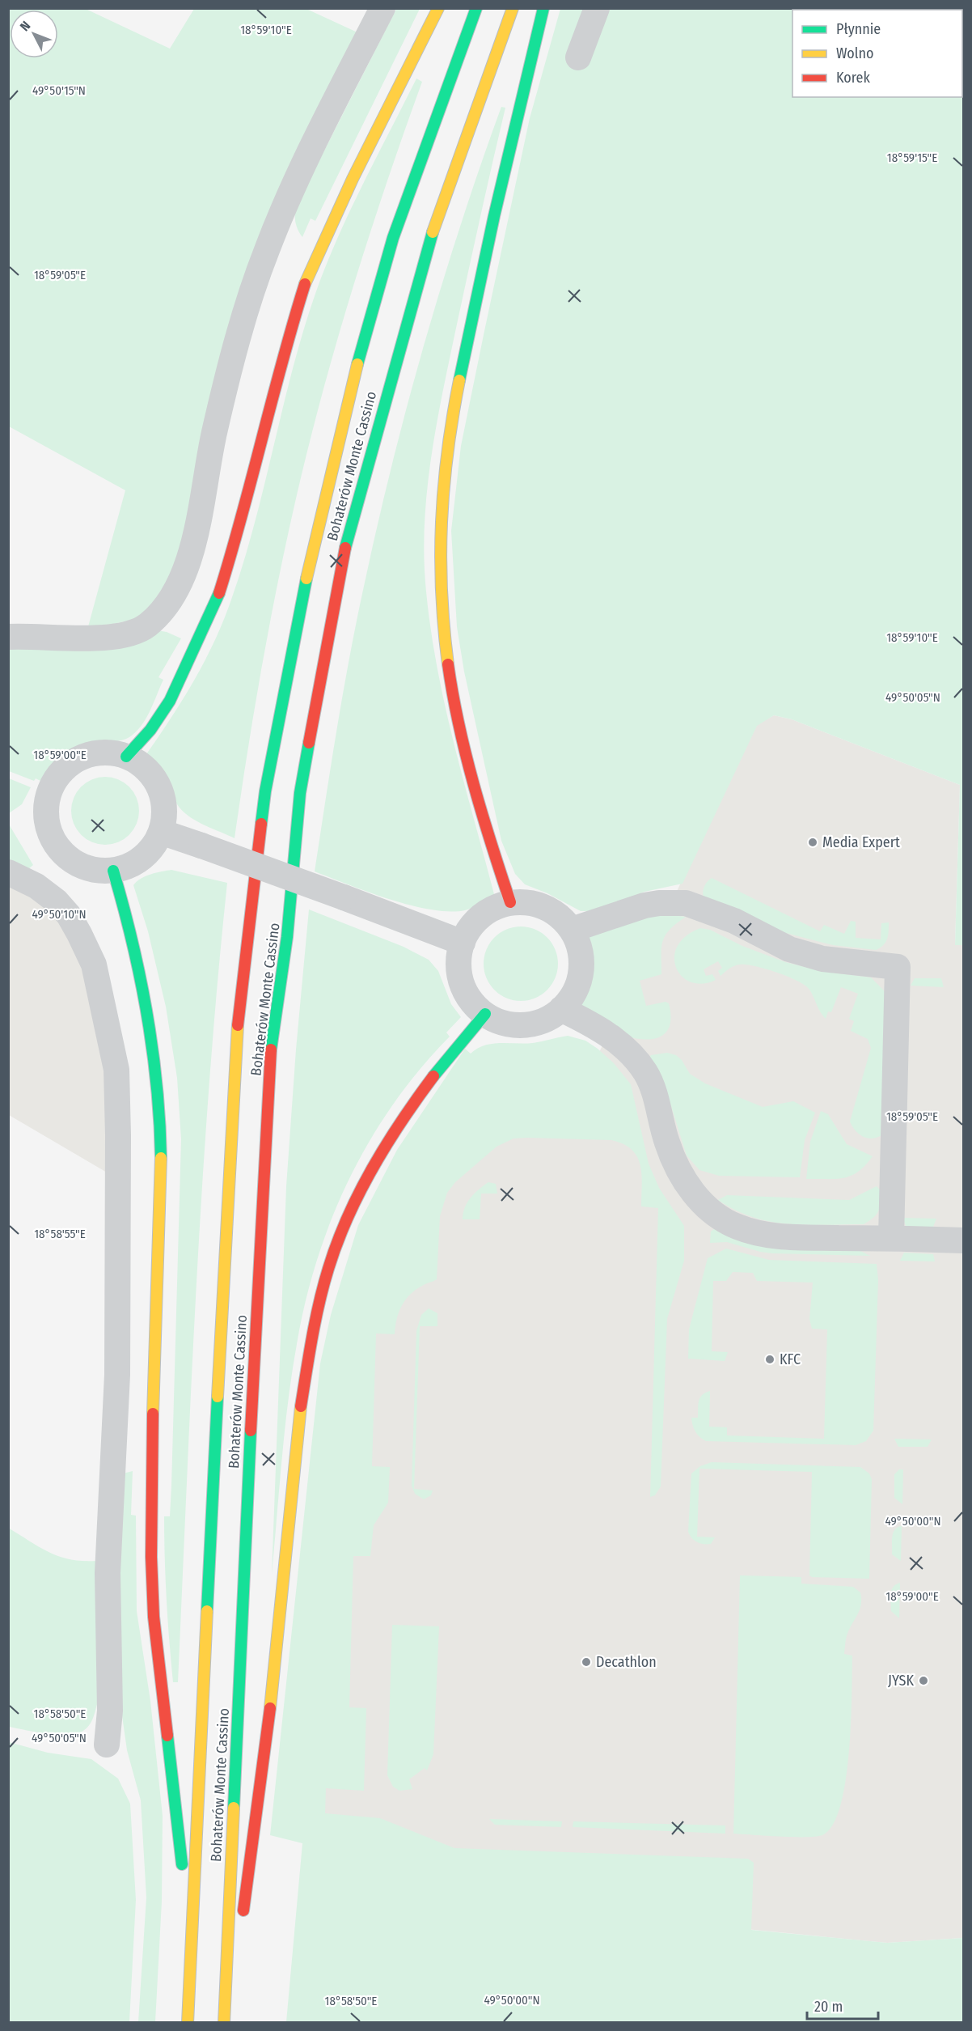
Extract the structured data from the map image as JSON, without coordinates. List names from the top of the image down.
{
  "streets": {
    "highway": ["Bohaterów Monte Cassino"]
  },
  "places": [
    "Media Expert",
    "KFC",
    "Decathlon",
    "JYSK"
  ],
  "legend": ["Płynnie", "Wolno", "Korek"],
  "scale_bar": "20 m",
  "north": "top left",
  "coordinates": [
    "18°59'10\"E",
    "49°50'15\"N",
    "18°59'15\"E",
    "18°59'05\"E",
    "49°50'05\"N",
    "18°59'00\"E",
    "49°50'10\"N",
    "18°58'55\"E",
    "49°50'00\"N",
    "18°58'50\"E"
  ]
}
